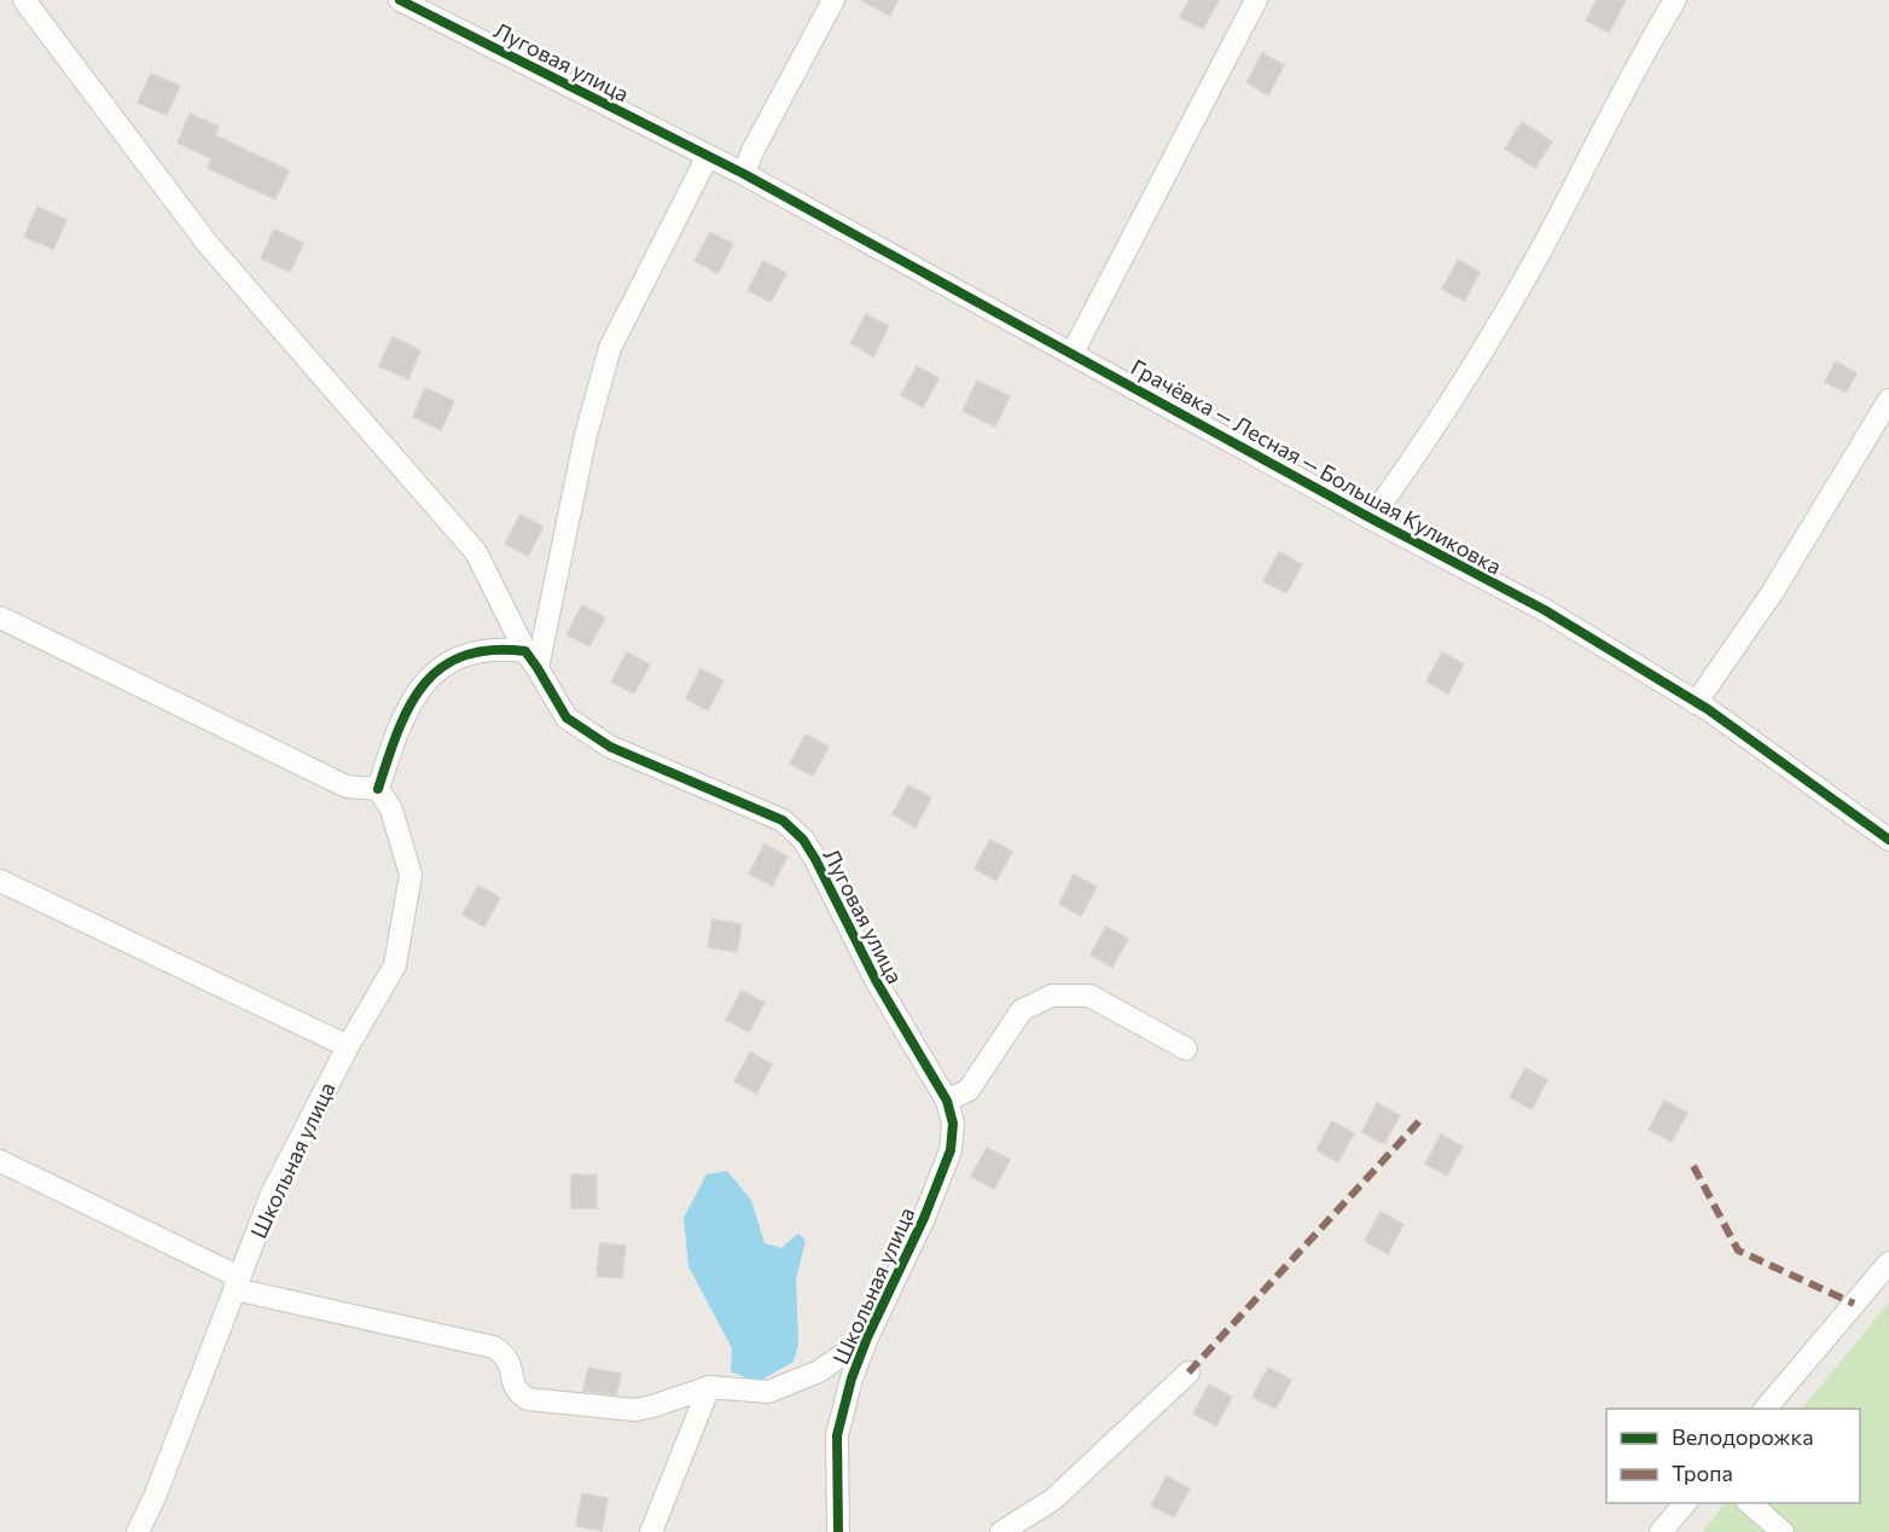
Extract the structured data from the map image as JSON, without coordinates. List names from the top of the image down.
{
  "streets": {
    "street": ["Луговая улица", "Грачёвка — Лесная — Большая Куликовка", "Школьная улица"]
  },
  "crossings": [
    ["Луговая улица", "Грачёвка — Лесная — Большая Куликовка"],
    ["Луговая улица", "Школьная улица"]
  ],
  "legend": ["Велодорожка", "Тропа"]
}
